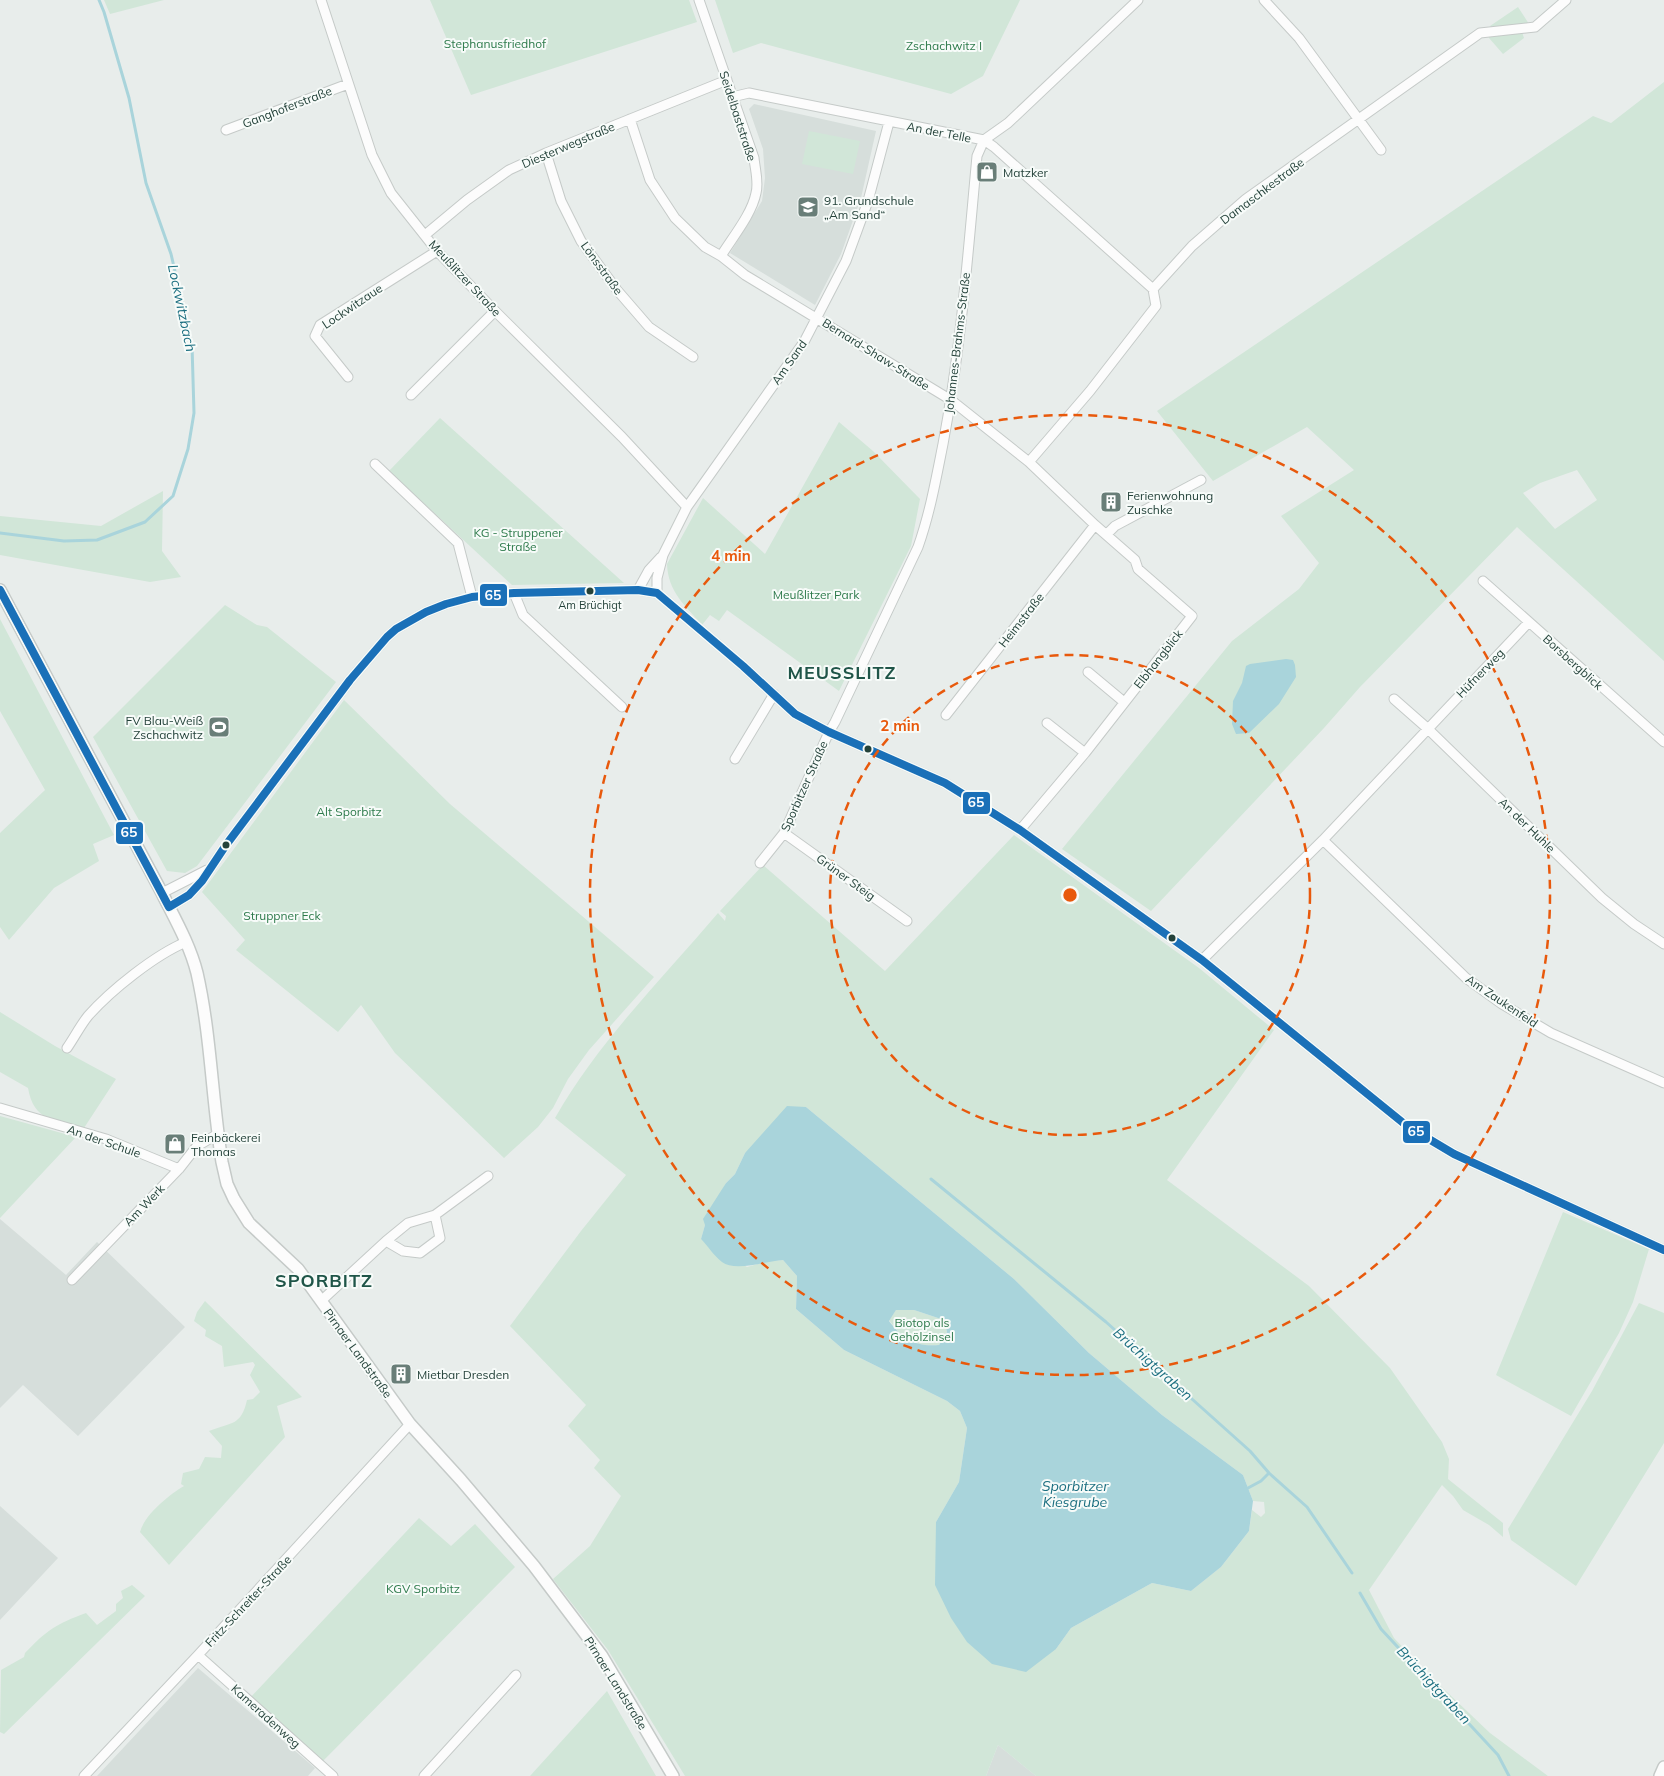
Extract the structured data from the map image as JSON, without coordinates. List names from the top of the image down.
{
  "streets": {
    "street": [
      "Ganghoferstraße",
      "Seidelbaststraße",
      "An der Telle",
      "Diesterwegstraße",
      "Damaschkestraße",
      "Lönsstraße",
      "Meußlitzer Straße",
      "Lockwitzaue",
      "Johannes-Brahms-Straße",
      "Bernard-Shaw-Straße",
      "Am Sand",
      "Heimstraße",
      "Elbhangblick",
      "Borsbergblick",
      "Hüfnerweg",
      "Sporbitzer Straße",
      "An der Huhle",
      "Grüner Steig",
      "Am Zaukenfeld",
      "An der Schule",
      "Am Werk",
      "Pirnaer Landstraße",
      "Fritz-Schreiter-Straße",
      "Kameradenweg"
    ]
  },
  "crossings": [
    ["Ganghoferstraße", "Meußlitzer Straße"],
    ["Seidelbaststraße", "An der Telle"],
    ["Seidelbaststraße", "Diesterwegstraße"],
    ["Seidelbaststraße", "Bernard-Shaw-Straße"],
    ["An der Telle", "Damaschkestraße"],
    ["An der Telle", "Johannes-Brahms-Straße"],
    ["An der Telle", "Am Sand"],
    ["Diesterwegstraße", "Lönsstraße"],
    ["Diesterwegstraße", "Meußlitzer Straße"],
    ["Diesterwegstraße", "Bernard-Shaw-Straße"],
    ["Meußlitzer Straße", "Lockwitzaue"],
    ["Meußlitzer Straße", "Am Sand"],
    ["Johannes-Brahms-Straße", "Bernard-Shaw-Straße"],
    ["Johannes-Brahms-Straße", "Sporbitzer Straße"],
    ["Bernard-Shaw-Straße", "Am Sand"],
    ["Bernard-Shaw-Straße", "Heimstraße"],
    ["Bernard-Shaw-Straße", "Elbhangblick"],
    ["Borsbergblick", "Hüfnerweg"],
    ["Hüfnerweg", "An der Huhle"],
    ["Hüfnerweg", "Am Zaukenfeld"],
    ["Sporbitzer Straße", "Grüner Steig"],
    ["An der Schule", "Am Werk"],
    ["Am Werk", "Pirnaer Landstraße"],
    ["Pirnaer Landstraße", "Fritz-Schreiter-Straße"],
    ["Fritz-Schreiter-Straße", "Kameradenweg"]
  ],
  "districts": ["MEUSSLITZ", "SPORBITZ"],
  "water": ["Lockwitzbach", "Brüchigtgraben", "Sporbitzer Kiesgrube"],
  "parks": [
    "Stephanusfriedhof",
    "Zschachwitz I",
    "KG - Struppener Straße",
    "Meußlitzer Park",
    "Alt Sporbitz",
    "Struppner Eck",
    "Biotop als Gehölzinsel",
    "KGV Sporbitz"
  ],
  "places": {
    "shop": ["Matzker", "Feinbäckerei Thomas"],
    "school or university": ["91. Grundschule „Am Sand“"],
    "building": ["Ferienwohnung Zuschke", "Mietbar Dresden"],
    "other": ["Am Brüchigt"],
    "sports": ["FV Blau-Weiß Zschachwitz"]
  },
  "lines": ["transit line 65"],
  "rings": ["4 min", "2 min"]
}
